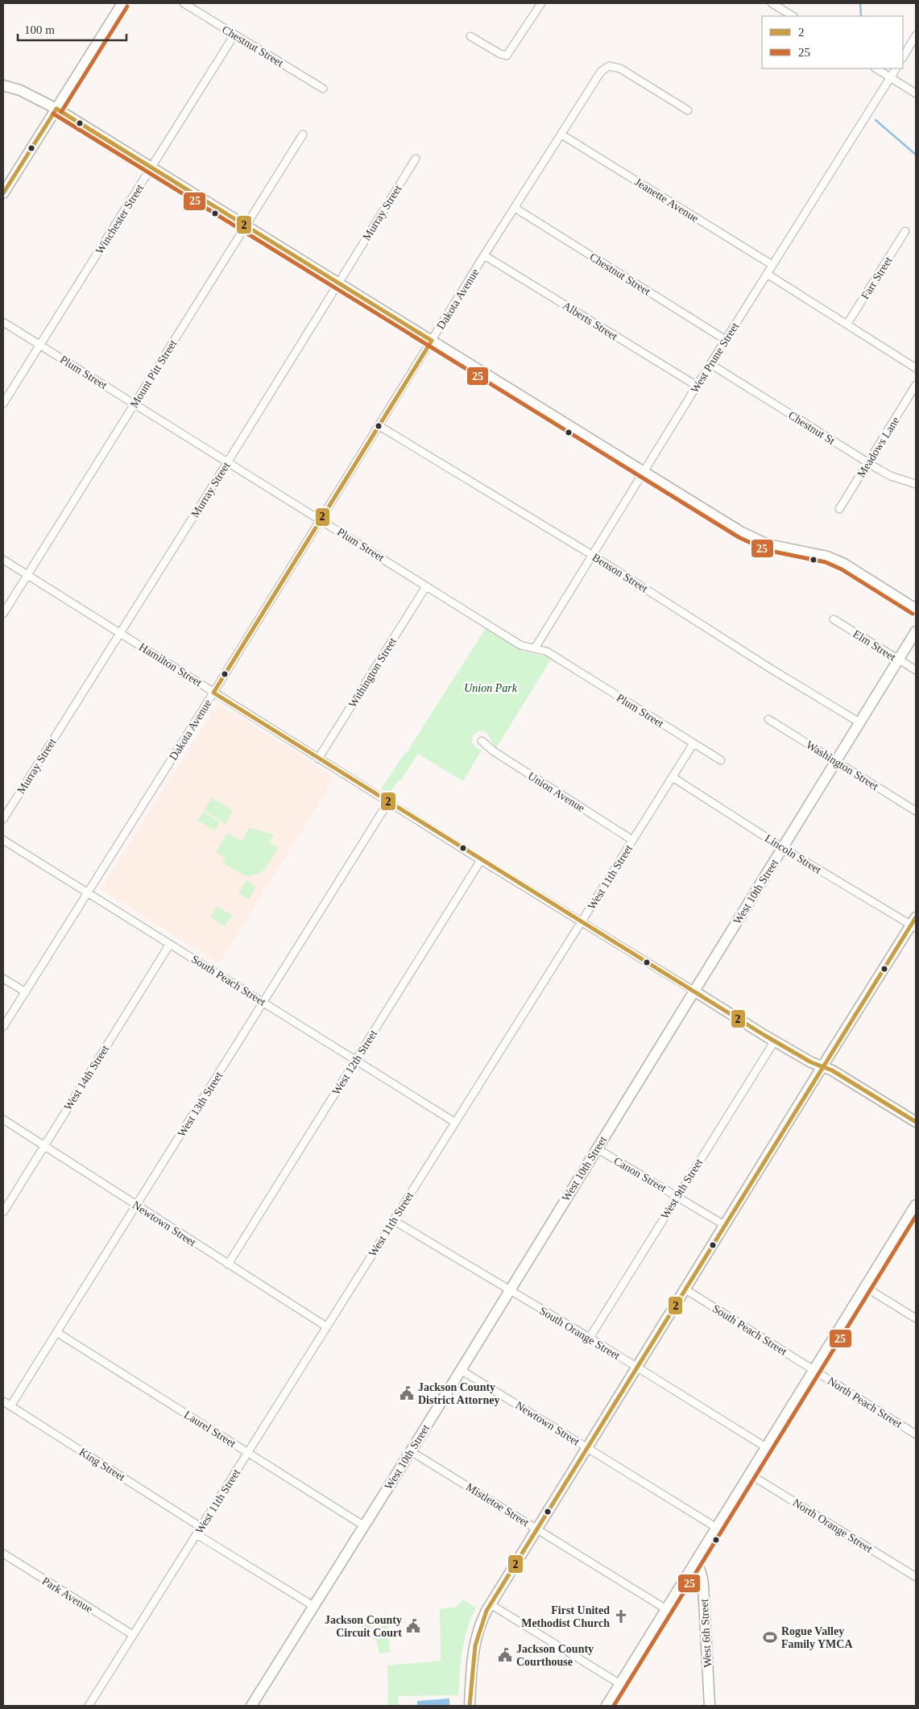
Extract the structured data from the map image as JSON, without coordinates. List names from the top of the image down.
{
  "streets": {
    "main road": ["Hamilton Street", "West 10th Street", "West 6th Street"],
    "street": [
      "Chestnut Street",
      "Jeanette Avenue",
      "Murray Street",
      "Winchester Street",
      "Farr Street",
      "Dakota Avenue",
      "Alberts Street",
      "West Prune Street",
      "Plum Street",
      "Mount Pitt Street",
      "Chestnut St",
      "Meadows Lane",
      "Benson Street",
      "Elm Street",
      "Withington Street",
      "Washington Street",
      "Union Avenue",
      "Lincoln Street",
      "West 11th Street",
      "South Peach Street",
      "West 12th Street",
      "West 14th Street",
      "West 13th Street",
      "Canon Street",
      "West 9th Street",
      "Newtown Street",
      "South Orange Street",
      "North Peach Street",
      "Laurel Street",
      "King Street",
      "Mistletoe Street",
      "North Orange Street",
      "Park Avenue"
    ]
  },
  "crossings": [
    ["Chestnut Street", "Winchester Street"],
    ["Chestnut Street", "Dakota Avenue"],
    ["Chestnut Street", "West Prune Street"],
    ["Jeanette Avenue", "Dakota Avenue"],
    ["Jeanette Avenue", "West Prune Street"],
    ["Murray Street", "Plum Street"],
    ["Murray Street", "Hamilton Street"],
    ["Winchester Street", "Plum Street"],
    ["Dakota Avenue", "Alberts Street"],
    ["Dakota Avenue", "Plum Street"],
    ["Dakota Avenue", "Benson Street"],
    ["Dakota Avenue", "Hamilton Street"],
    ["Dakota Avenue", "South Peach Street"],
    ["Alberts Street", "West Prune Street"],
    ["West Prune Street", "Plum Street"],
    ["West Prune Street", "Chestnut St"],
    ["West Prune Street", "Benson Street"],
    ["Plum Street", "Mount Pitt Street"],
    ["Plum Street", "Withington Street"],
    ["Plum Street", "West 11th Street"],
    ["Mount Pitt Street", "Hamilton Street"],
    ["Chestnut St", "Meadows Lane"],
    ["Benson Street", "West 10th Street"],
    ["Elm Street", "West 10th Street"],
    ["Hamilton Street", "Withington Street"],
    ["Hamilton Street", "West 11th Street"],
    ["Hamilton Street", "West 10th Street"],
    ["Hamilton Street", "West 12th Street"],
    ["Hamilton Street", "West 13th Street"],
    ["Hamilton Street", "West 9th Street"],
    ["Washington Street", "West 10th Street"],
    ["Union Avenue", "West 11th Street"],
    ["Lincoln Street", "West 11th Street"],
    ["Lincoln Street", "West 10th Street"],
    ["West 11th Street", "South Peach Street"],
    ["West 11th Street", "Newtown Street"],
    ["West 11th Street", "South Orange Street"],
    ["West 11th Street", "Laurel Street"],
    ["West 11th Street", "King Street"],
    ["West 11th Street", "Park Avenue"],
    ["West 10th Street", "Canon Street"],
    ["West 10th Street", "Newtown Street"],
    ["West 10th Street", "South Orange Street"],
    ["West 10th Street", "Laurel Street"],
    ["West 10th Street", "Mistletoe Street"],
    ["South Peach Street", "West 12th Street"],
    ["South Peach Street", "West 14th Street"],
    ["South Peach Street", "West 13th Street"],
    ["South Peach Street", "North Peach Street"],
    ["West 12th Street", "Newtown Street"],
    ["West 14th Street", "Newtown Street"],
    ["West 13th Street", "Newtown Street"],
    ["West 13th Street", "Laurel Street"],
    ["West 13th Street", "King Street"],
    ["Canon Street", "West 9th Street"],
    ["West 9th Street", "South Orange Street"]
  ],
  "parks": ["Union Park"],
  "places": {
    "public building": ["Jackson County District Attorney", "Jackson County Circuit Court", "Jackson County Courthouse"],
    "church": ["First United Methodist Church"],
    "sports": ["Rogue Valley Family YMCA"]
  },
  "lines": ["transit line 25", "transit line 2"],
  "legend": ["2", "25"],
  "scale_bar": "100 m"
}
